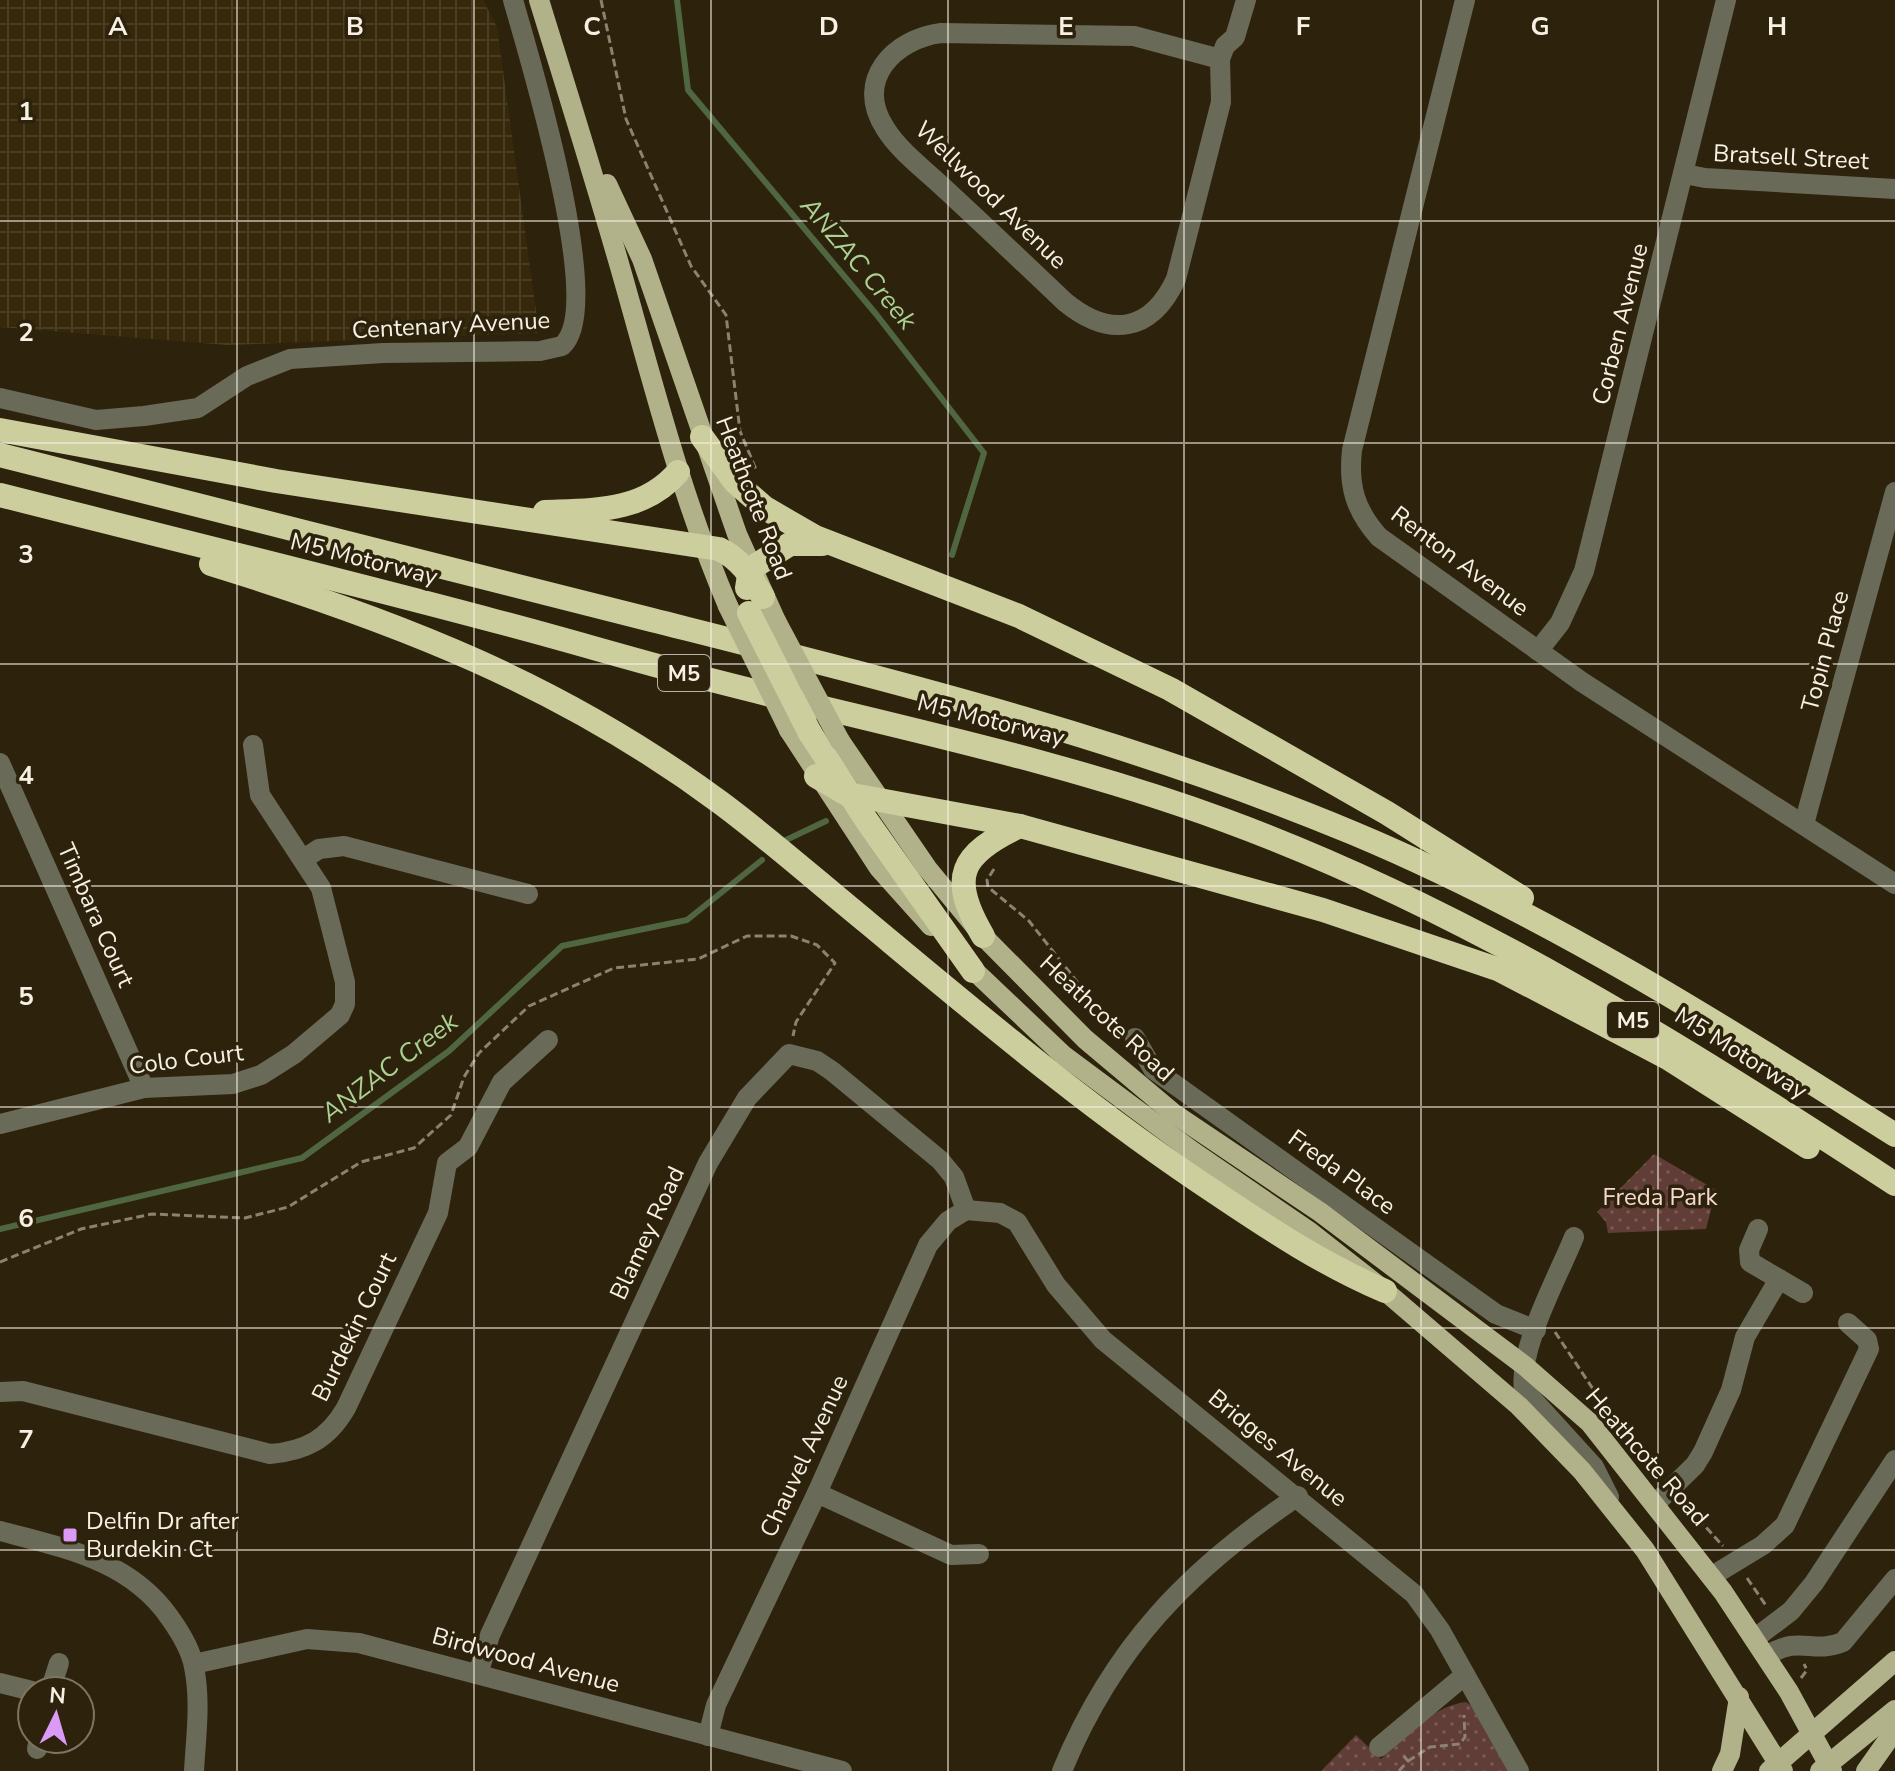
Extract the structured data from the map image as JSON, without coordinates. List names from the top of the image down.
{
  "streets": {
    "highway": ["M5 Motorway", "M5"],
    "main road": ["Heathcote Road"],
    "street": [
      "Bratsell Street",
      "Wellwood Avenue",
      "Corben Avenue",
      "Centenary Avenue",
      "Renton Avenue",
      "Topin Place",
      "Timbara Court",
      "Colo Court",
      "Freda Place",
      "Blamey Road",
      "Burdekin Court",
      "Bridges Avenue",
      "Chauvel Avenue",
      "Birdwood Avenue"
    ]
  },
  "crossings": [
    ["Bratsell Street", "Corben Avenue"],
    ["Corben Avenue", "Renton Avenue"],
    ["Renton Avenue", "Topin Place"],
    ["Timbara Court", "Colo Court"],
    ["Blamey Road", "Birdwood Avenue"],
    ["Bridges Avenue", "Chauvel Avenue"],
    ["Chauvel Avenue", "Birdwood Avenue"]
  ],
  "water": ["ANZAC Creek"],
  "parks": ["Freda Park"],
  "places": {
    "transit": ["Delfin Dr after Burdekin Ct"]
  },
  "north": "top",
  "grid": {
    "columns": [
      "A",
      "B",
      "C",
      "D",
      "E",
      "F",
      "G",
      "H"
    ],
    "rows": [
      "1",
      "2",
      "3",
      "4",
      "5",
      "6",
      "7"
    ]
  }
}
